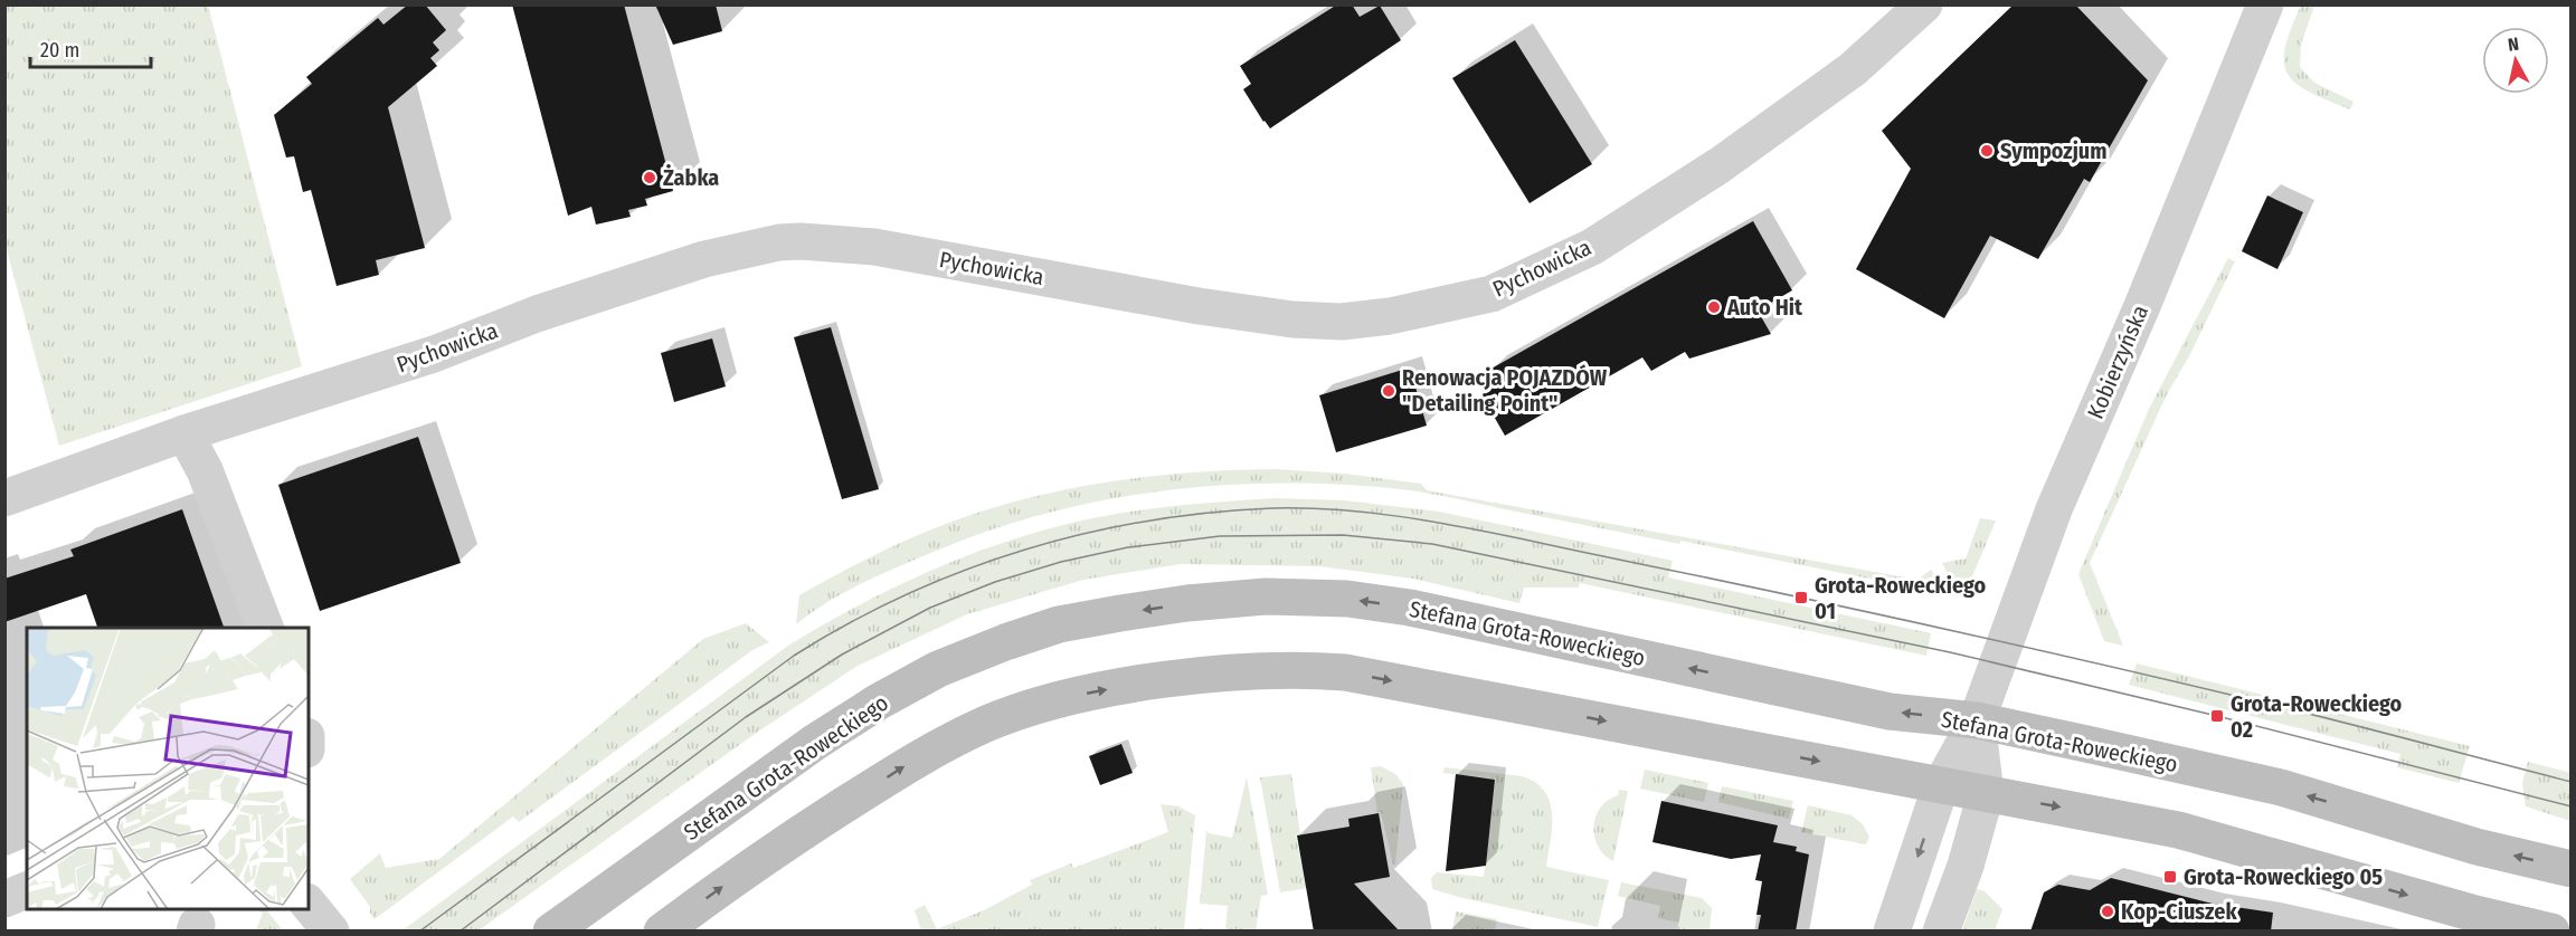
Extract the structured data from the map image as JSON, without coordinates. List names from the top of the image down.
{
  "streets": {
    "main road": ["Stefana Grota-Roweckiego"],
    "street": ["Pychowicka", "Kobierzyńska"]
  },
  "crossings": [
    ["Kobierzyńska", "Stefana Grota-Roweckiego"]
  ],
  "places": {
    "other": [
      "Sympozjum",
      "Żabka",
      "Auto Hit",
      "Renowacja POJAZDÓW \"Detailing Point\"",
      "Kop-Ciuszek"
    ],
    "transit": ["Grota-Roweckiego 01", "Grota-Roweckiego 02", "Grota-Roweckiego 05"]
  },
  "scale_bar": "20 m",
  "north": "top"
}
